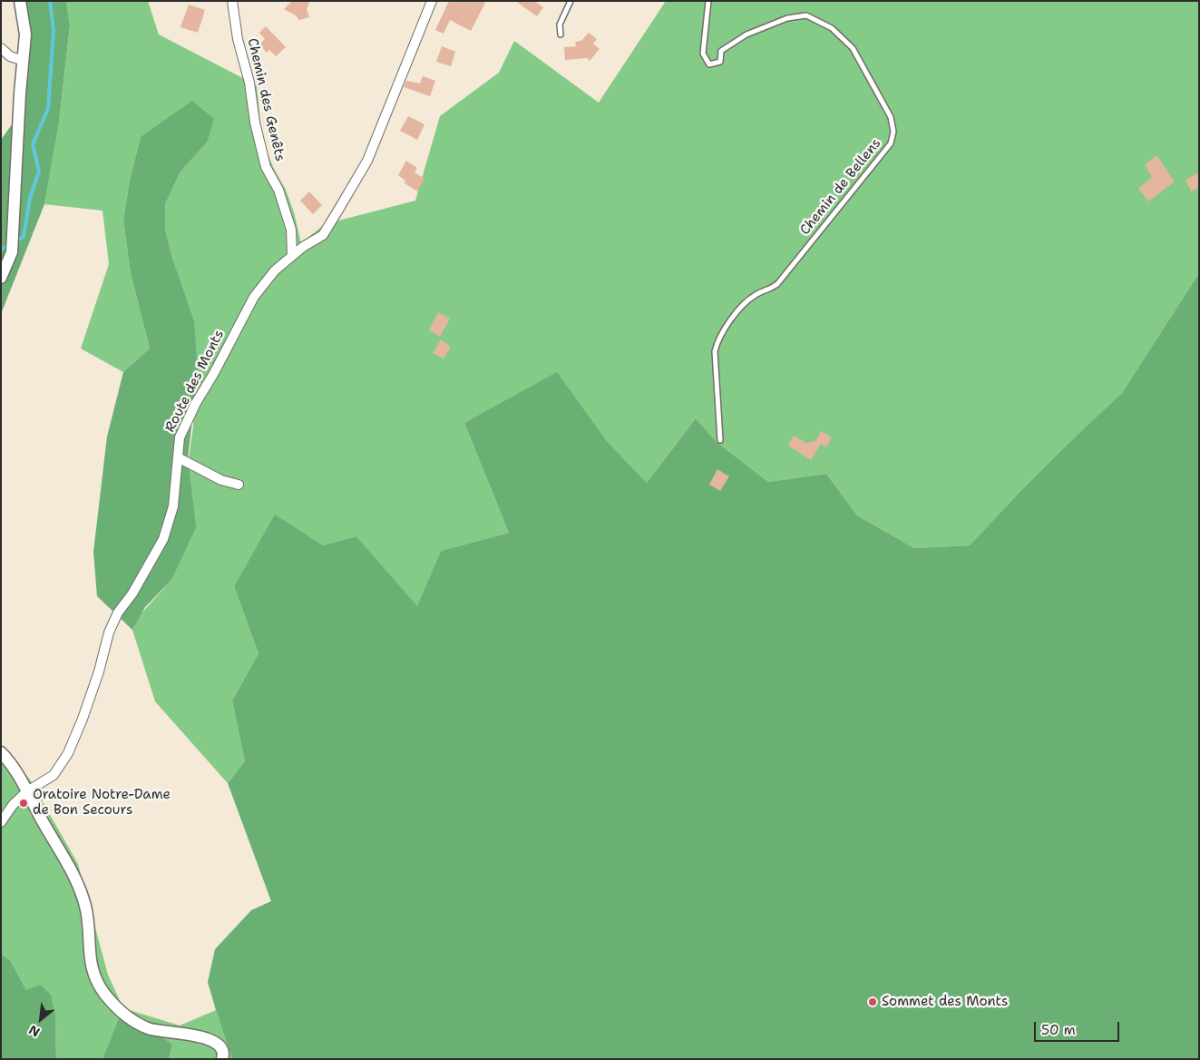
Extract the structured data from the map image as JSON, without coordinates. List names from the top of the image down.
{
  "streets": {
    "street": ["Chemin des Genêts", "Route des Monts"],
    "lane": ["Chemin de Bellens"]
  },
  "crossings": [
    ["Chemin des Genêts", "Route des Monts"]
  ],
  "places": ["Oratoire Notre-Dame de Bon Secours", "Sommet des Monts"],
  "scale_bar": "50 m",
  "north": "bottom left"
}
